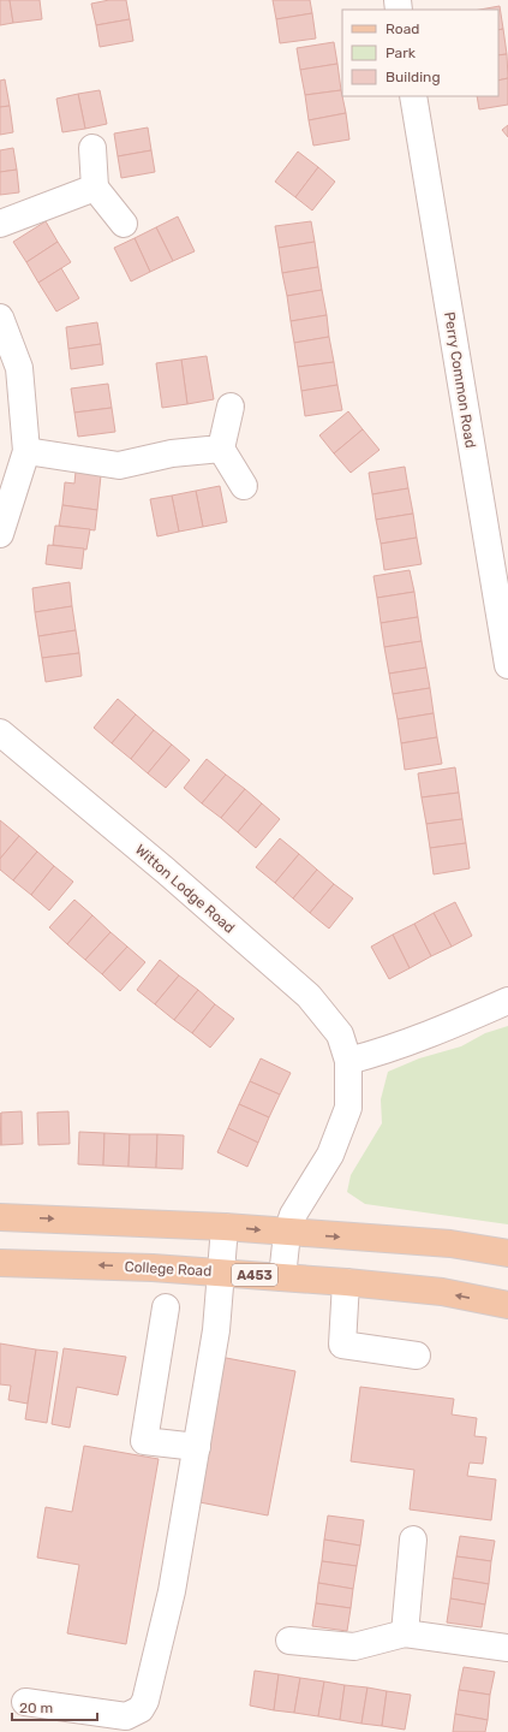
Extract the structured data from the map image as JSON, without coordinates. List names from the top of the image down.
{
  "streets": {
    "main road": ["College Road", "A453"],
    "street": ["Perry Common Road", "Witton Lodge Road"]
  },
  "legend": ["Road", "Park", "Building"],
  "scale_bar": "20 m"
}
